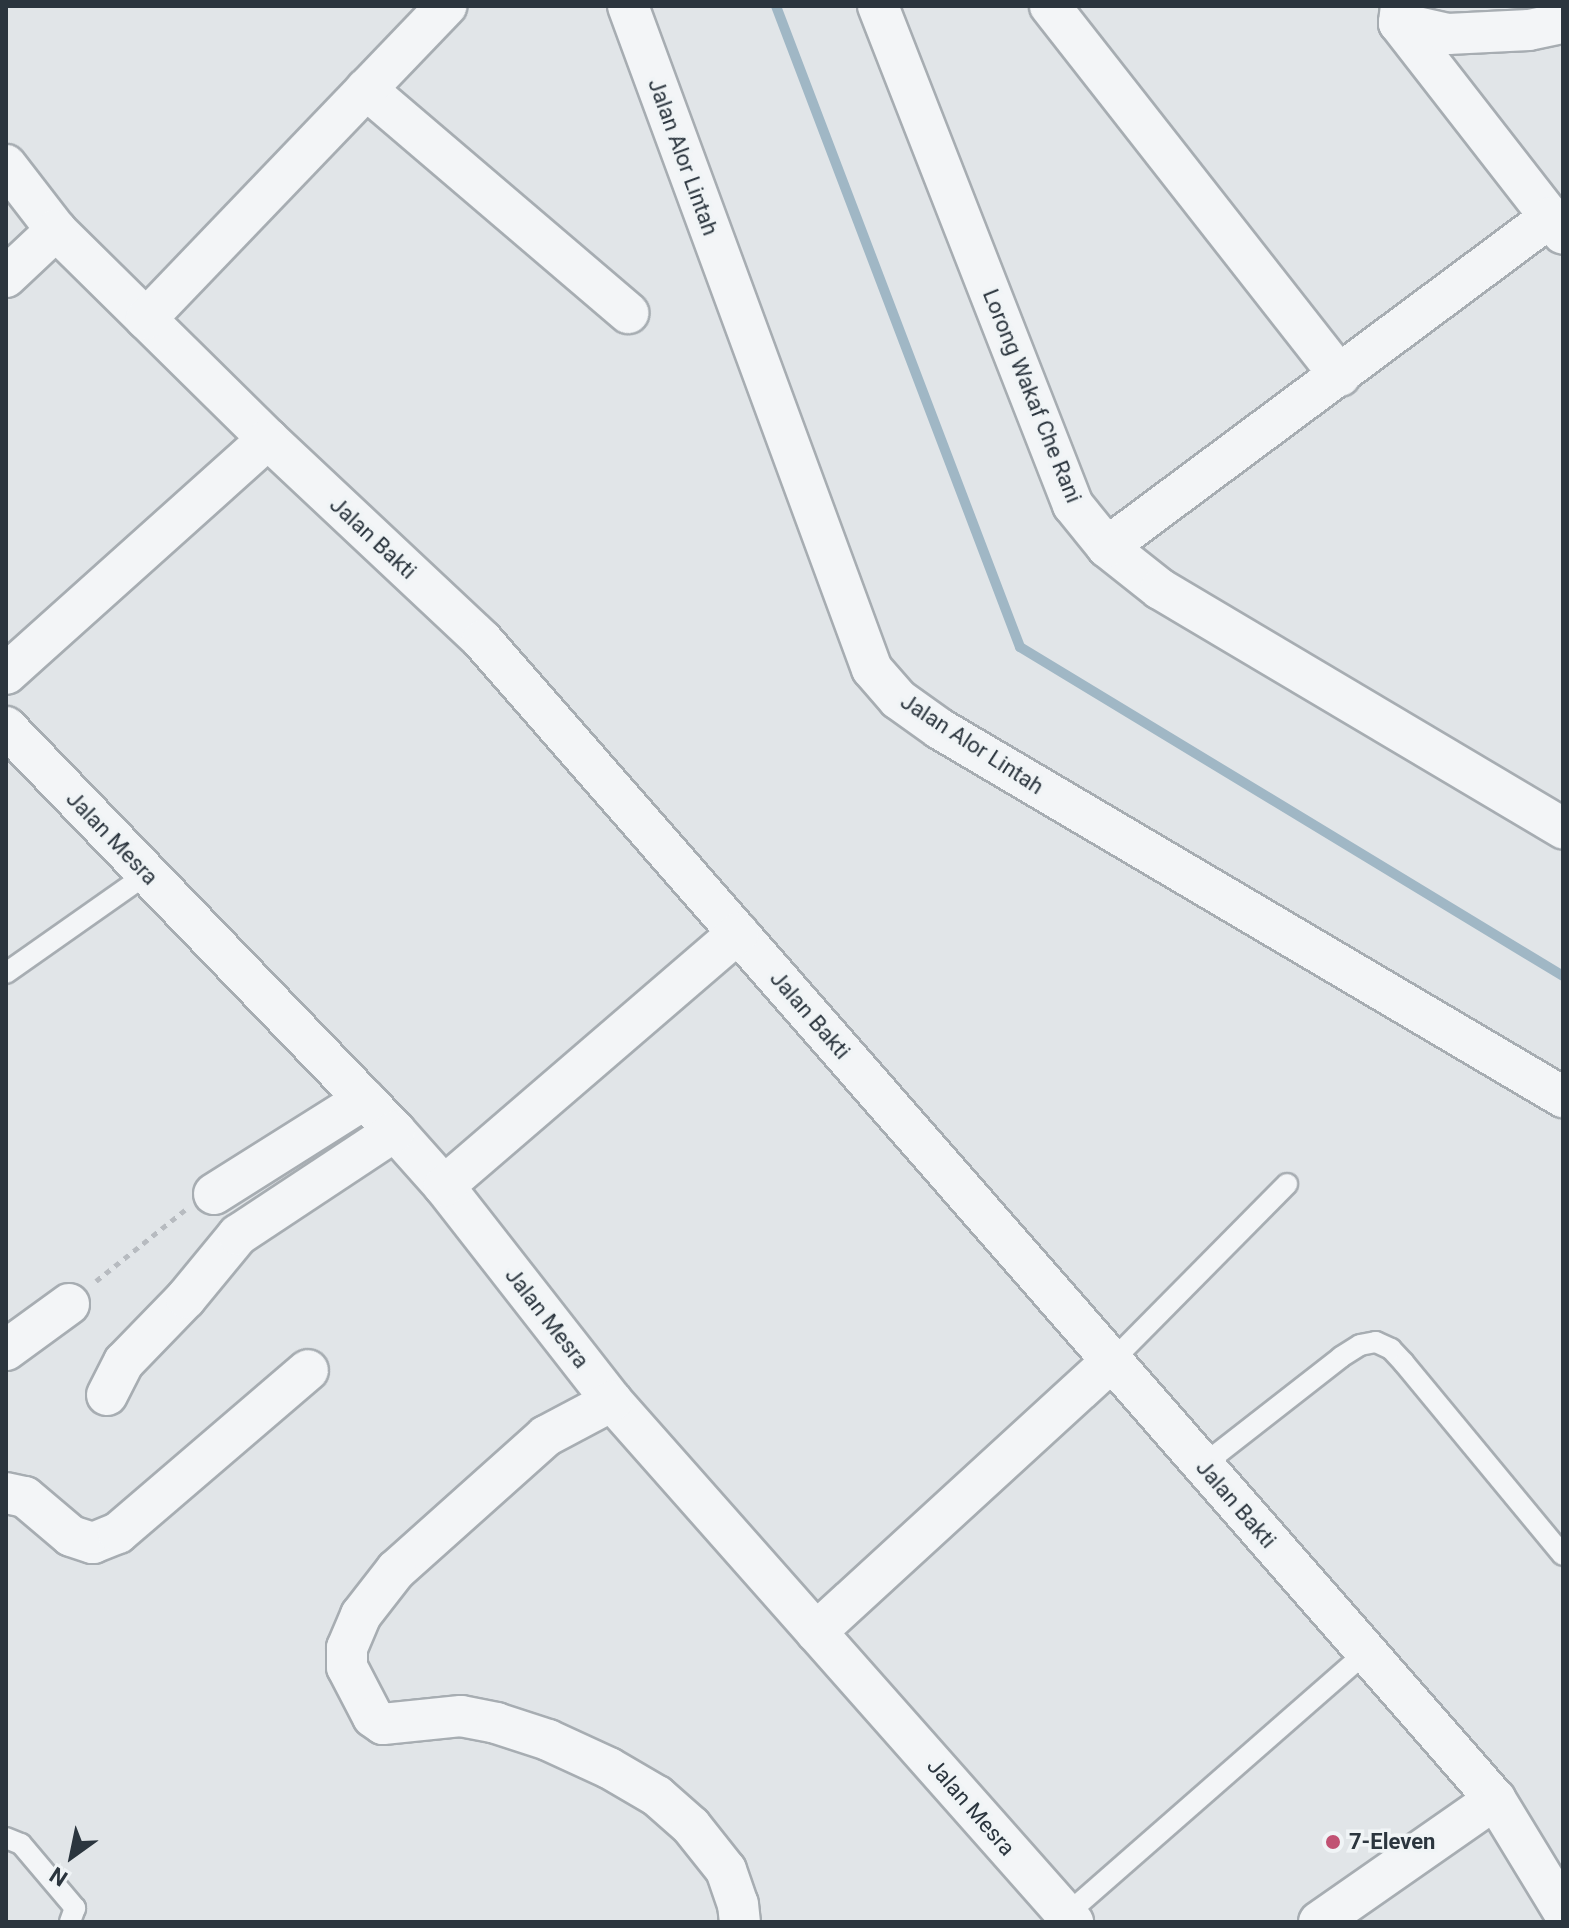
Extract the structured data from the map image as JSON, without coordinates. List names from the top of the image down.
{
  "streets": {
    "street": [
      "Jalan Alor Lintah",
      "Lorong Wakaf Che Rani",
      "Jalan Bakti",
      "Jalan Mesra"
    ]
  },
  "places": ["7-Eleven"],
  "north": "bottom left"
}
